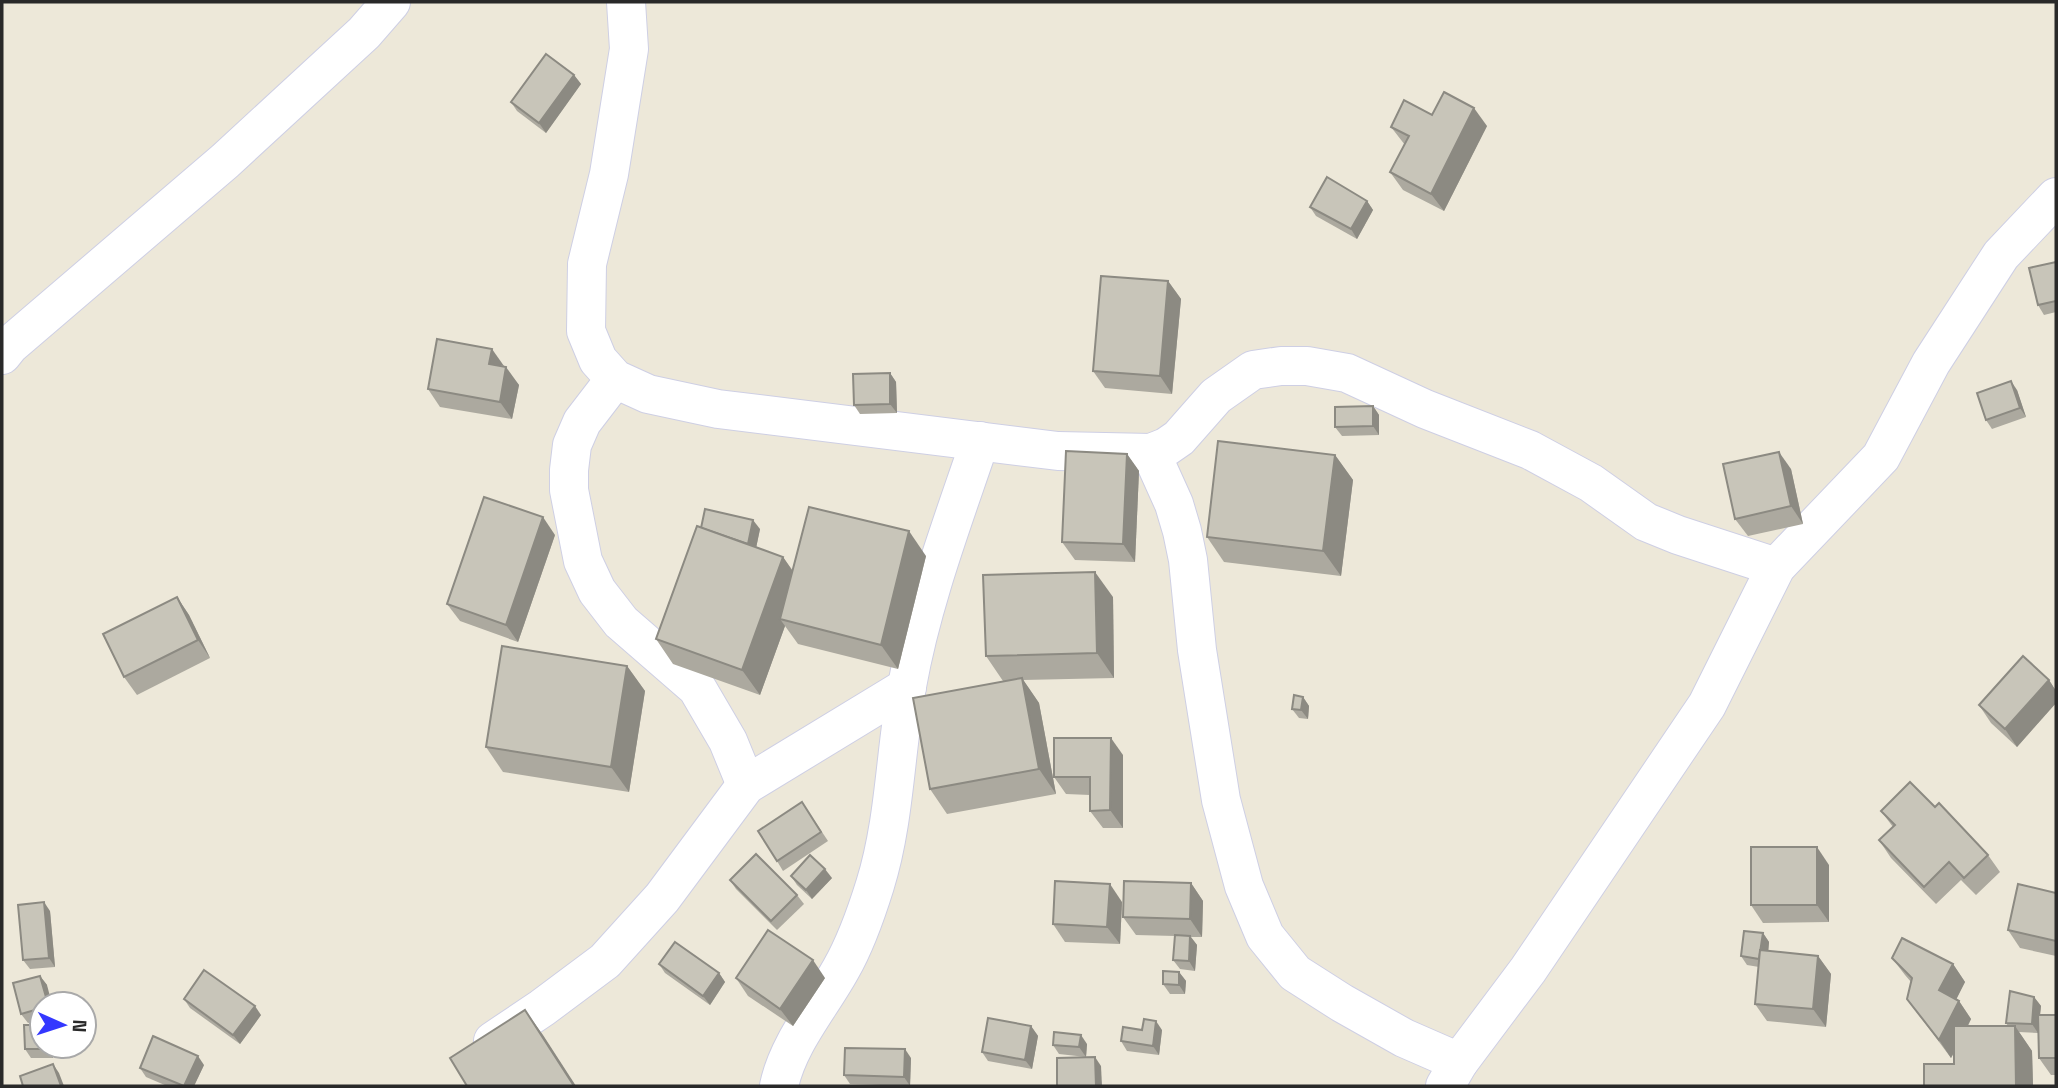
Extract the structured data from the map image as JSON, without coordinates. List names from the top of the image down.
{
  "north": "right"
}
